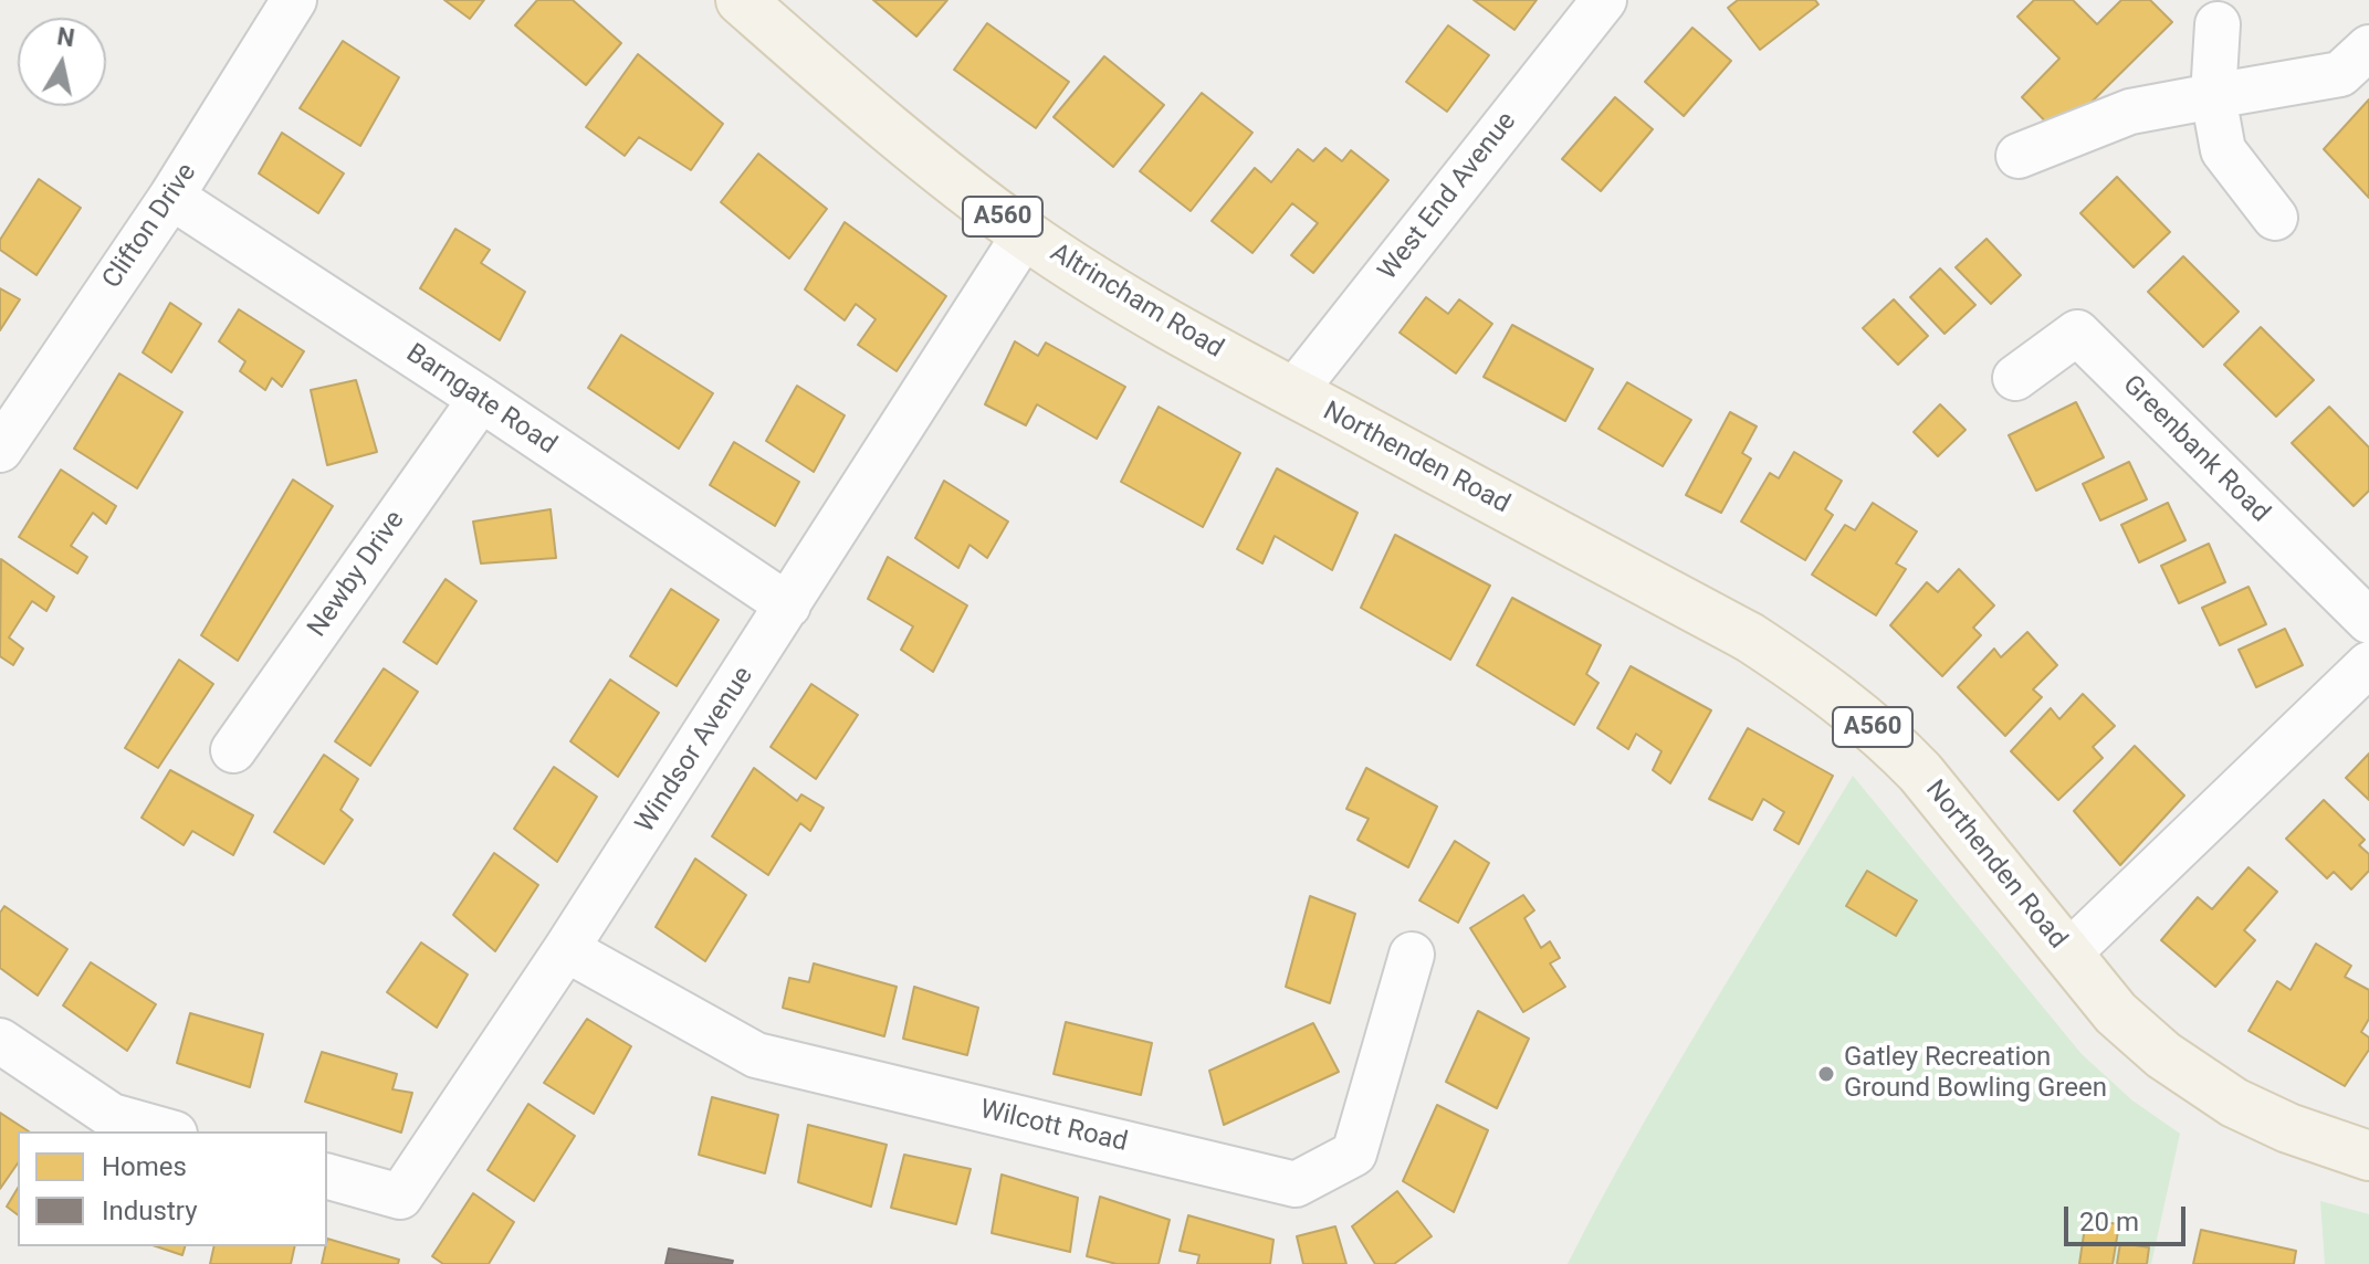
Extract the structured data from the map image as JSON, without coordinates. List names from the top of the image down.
{
  "streets": {
    "main road": ["A560", "Altrincham Road", "Northenden Road"],
    "street": [
      "West End Avenue",
      "Clifton Drive",
      "Barngate Road",
      "Greenbank Road",
      "Newby Drive",
      "Windsor Avenue",
      "Wilcott Road"
    ]
  },
  "crossings": [
    ["West End Avenue", "Altrincham Road"],
    ["West End Avenue", "Northenden Road"],
    ["Clifton Drive", "Barngate Road"],
    ["Altrincham Road", "Northenden Road"],
    ["Altrincham Road", "Windsor Avenue"],
    ["Barngate Road", "Newby Drive"],
    ["Barngate Road", "Windsor Avenue"],
    ["Windsor Avenue", "Wilcott Road"]
  ],
  "places": ["Gatley Recreation Ground Bowling Green"],
  "legend": ["Homes", "Industry"],
  "scale_bar": "20 m",
  "north": "top"
}
